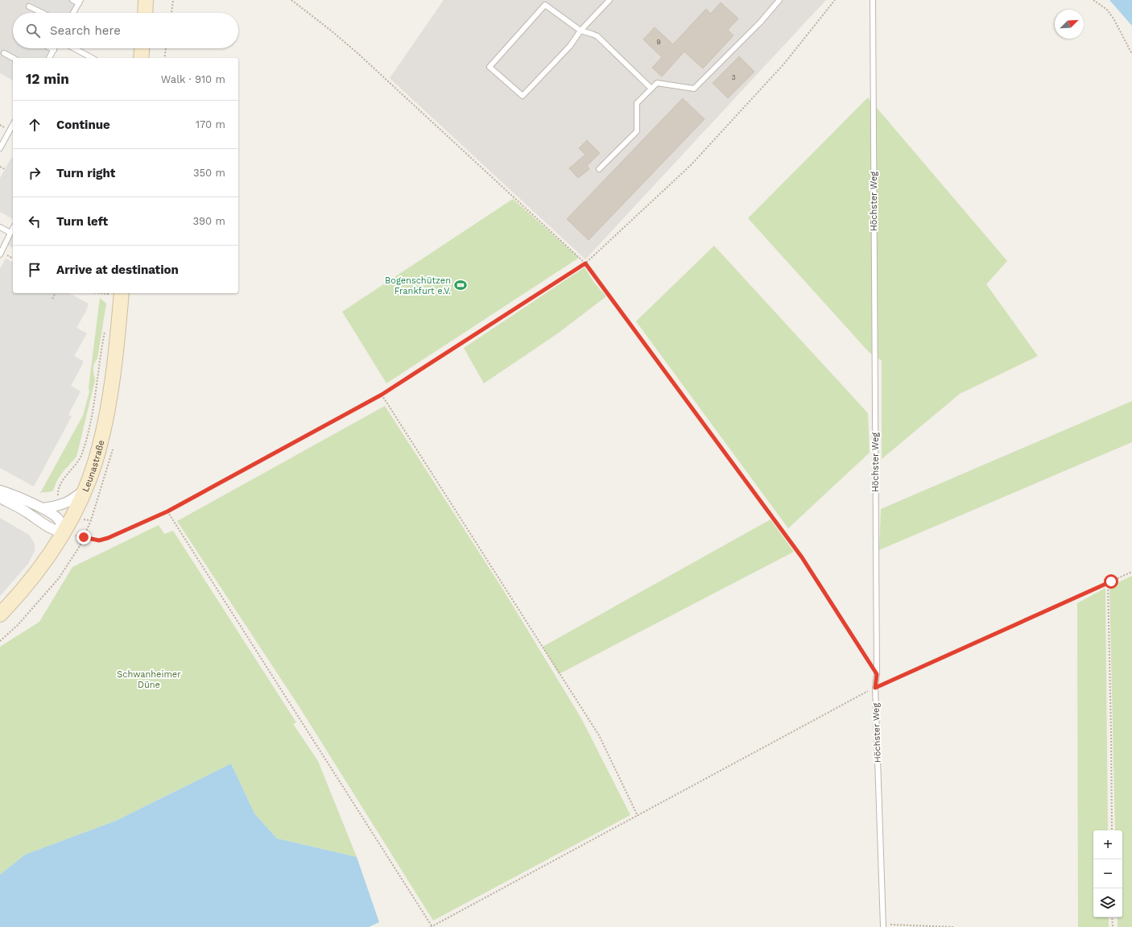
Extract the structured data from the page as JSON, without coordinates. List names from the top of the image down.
{
  "streets": {
    "main road": ["Leunastraße"],
    "lane": ["Höchster Weg"]
  },
  "parks": ["Schwanheimer Düne"],
  "places": {
    "sports": ["Bogenschützen Frankfurt e.V."]
  },
  "house_numbers": ["9", "3"],
  "north": "top right",
  "page": {
    "search": "Search here",
    "heading": ["12 min", "Walk · 910 m"],
    "list": [
      ["Continue", "170 m"],
      ["Turn right", "350 m"],
      ["Turn left", "390 m"],
      "Arrive at destination"
    ],
    "map_buttons": ["+", "−"]
  }
}
